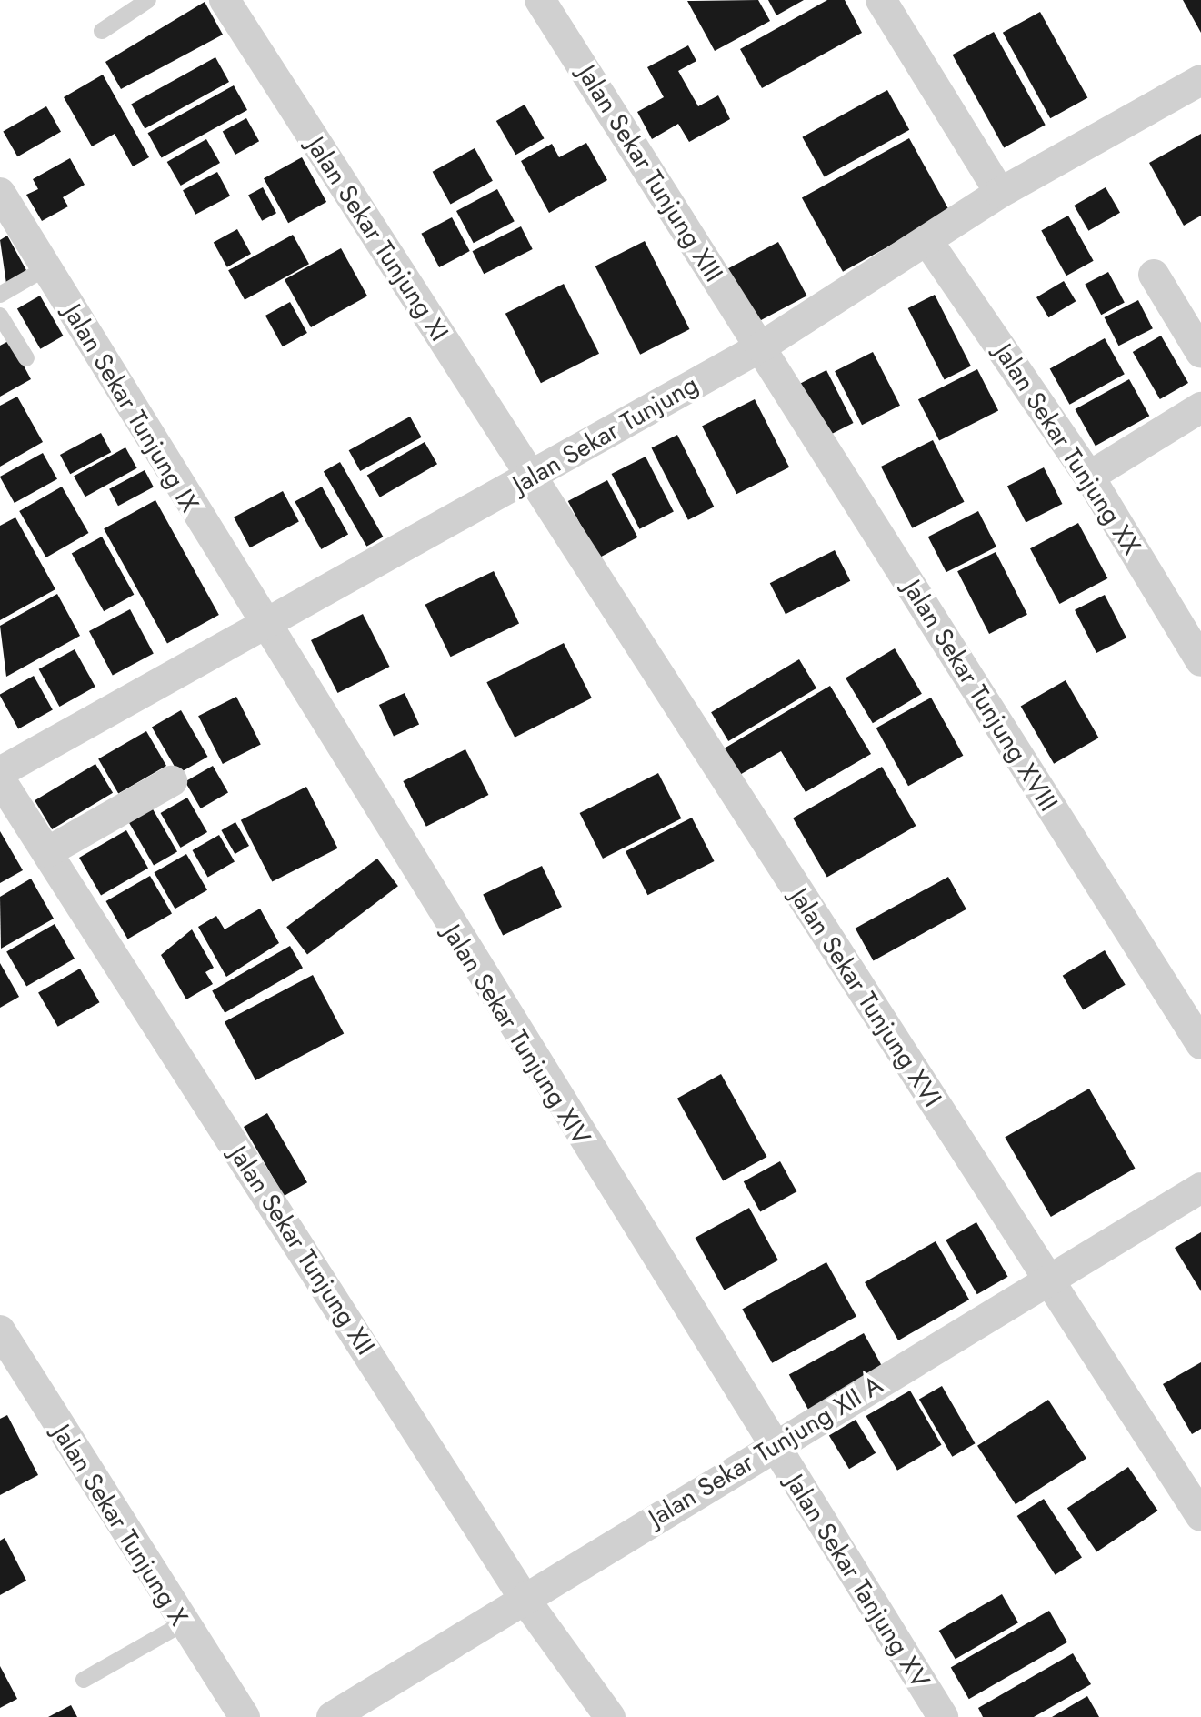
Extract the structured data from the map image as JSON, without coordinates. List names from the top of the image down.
{
  "streets": {
    "street": [
      "Jalan Sekar Tunjung XIII",
      "Jalan Sekar Tunjung XI",
      "Jalan Sekar Tunjung IX",
      "Jalan Sekar Tunjung",
      "Jalan Sekar Tunjung XX",
      "Jalan Sekar Tunjung XVIII",
      "Jalan Sekar Tunjung XVI",
      "Jalan Sekar Tunjung XIV",
      "Jalan Sekar Tunjung XII",
      "Jalan Sekar Tunjung XII A",
      "Jalan Sekar Tunjung X",
      "Jalan Sekar Tanjung XV"
    ]
  },
  "crossings": [
    ["Jalan Sekar Tunjung XIII", "Jalan Sekar Tunjung"],
    ["Jalan Sekar Tunjung XIII", "Jalan Sekar Tunjung XVIII"],
    ["Jalan Sekar Tunjung XI", "Jalan Sekar Tunjung"],
    ["Jalan Sekar Tunjung XI", "Jalan Sekar Tunjung XVI"],
    ["Jalan Sekar Tunjung IX", "Jalan Sekar Tunjung"],
    ["Jalan Sekar Tunjung IX", "Jalan Sekar Tunjung XIV"],
    ["Jalan Sekar Tunjung", "Jalan Sekar Tunjung XX"],
    ["Jalan Sekar Tunjung", "Jalan Sekar Tunjung XVIII"],
    ["Jalan Sekar Tunjung", "Jalan Sekar Tunjung XVI"],
    ["Jalan Sekar Tunjung", "Jalan Sekar Tunjung XIV"],
    ["Jalan Sekar Tunjung XVI", "Jalan Sekar Tunjung XII A"],
    ["Jalan Sekar Tunjung XIV", "Jalan Sekar Tunjung XII A"],
    ["Jalan Sekar Tunjung XIV", "Jalan Sekar Tanjung XV"],
    ["Jalan Sekar Tunjung XII", "Jalan Sekar Tunjung XII A"],
    ["Jalan Sekar Tunjung XII A", "Jalan Sekar Tanjung XV"]
  ]
}
